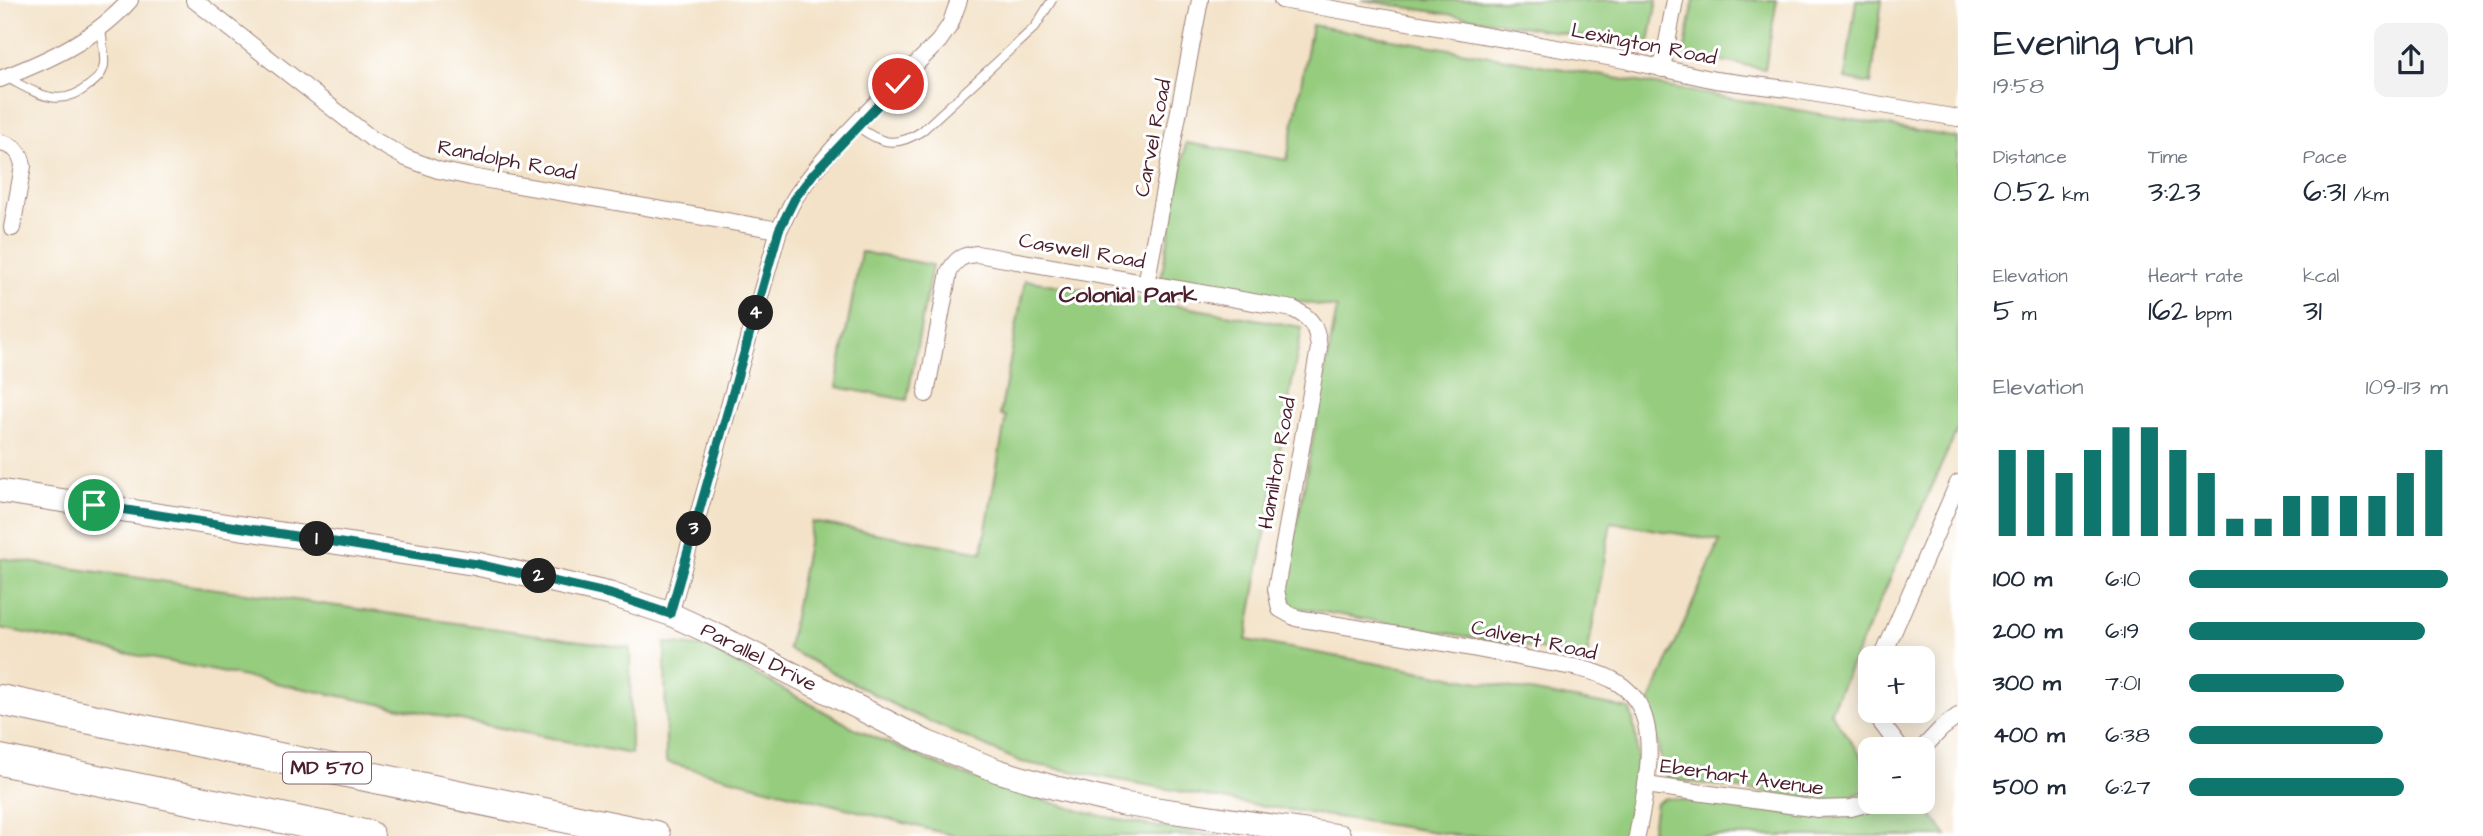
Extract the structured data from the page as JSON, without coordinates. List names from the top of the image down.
{
  "streets": {
    "highway": ["MD 570"],
    "street": [
      "Lexington Road",
      "Carvel Road",
      "Randolph Road",
      "Caswell Road",
      "Hamilton Road",
      "Calvert Road",
      "Parallel Drive",
      "Eberhart Avenue"
    ]
  },
  "crossings": [
    ["Carvel Road", "Caswell Road"],
    ["Caswell Road", "Hamilton Road"],
    ["Hamilton Road", "Calvert Road"],
    ["Calvert Road", "Eberhart Avenue"]
  ],
  "districts": ["Colonial Park"],
  "page": {
    "heading": ["Evening run", "19:58"],
    "stats": [
      ["Distance", "0.52 km"],
      ["Time", "3:23"],
      ["Pace", "6:31 /km"],
      ["Elevation", "5 m"],
      ["Heart rate", "162 bpm"],
      ["kcal", "31"]
    ],
    "pins": [
      "4",
      "3",
      "1",
      "2"
    ],
    "chart": ["Elevation", "109–113 m"],
    "list": [
      {
        "name": "100 m",
        "note": "6:10"
      },
      {
        "name": "200 m",
        "note": "6:19"
      },
      {
        "name": "300 m",
        "note": "7:01"
      },
      {
        "name": "400 m",
        "note": "6:38"
      },
      {
        "name": "500 m",
        "note": "6:27"
      }
    ],
    "map_buttons": ["+", "−"]
  }
}
